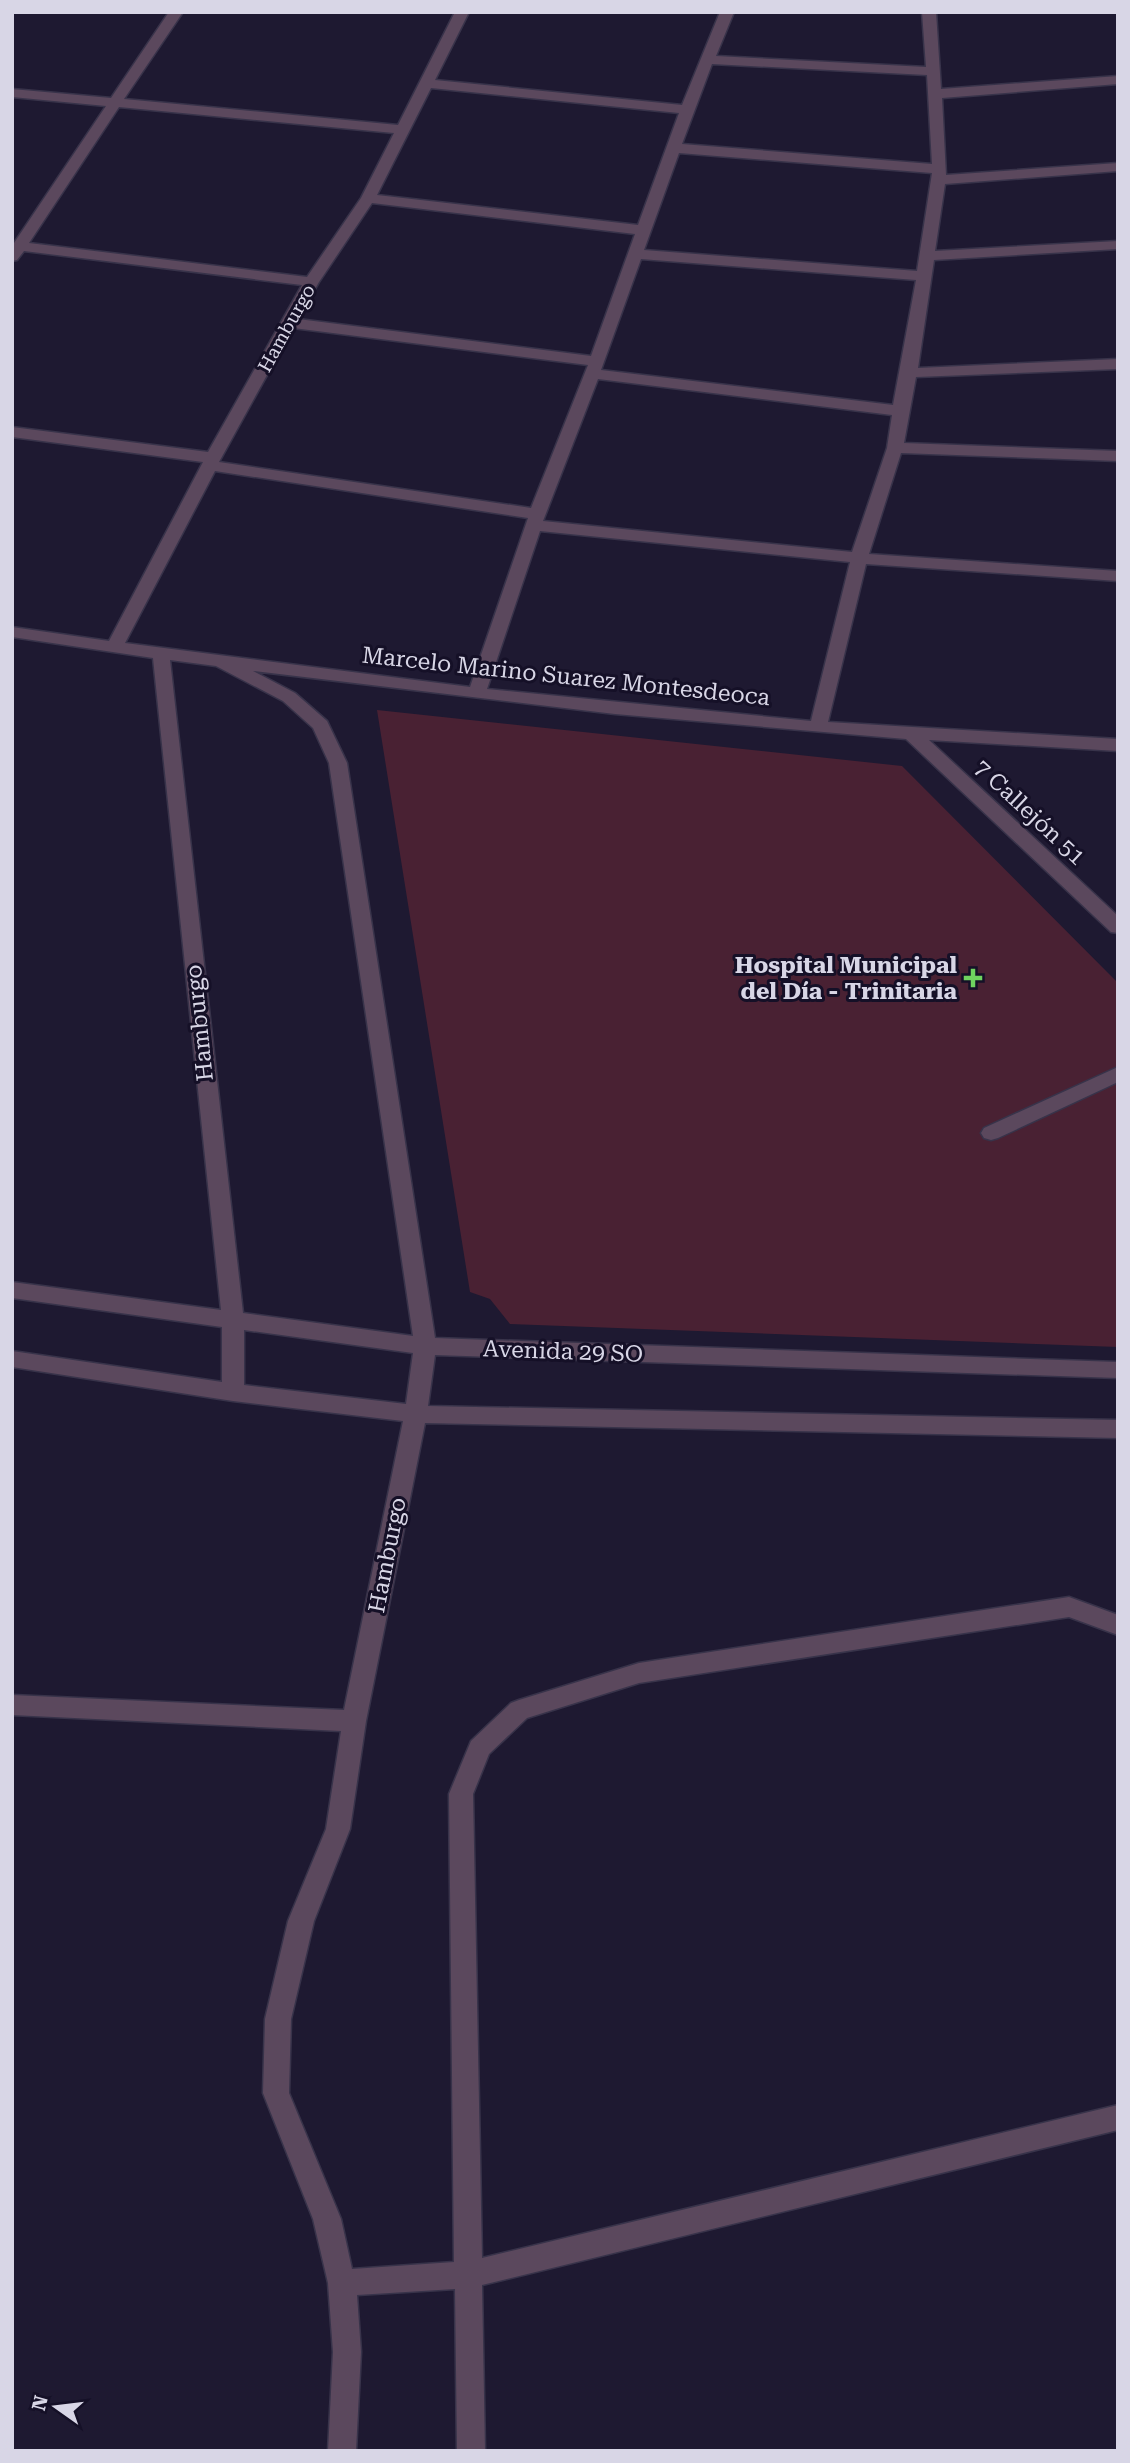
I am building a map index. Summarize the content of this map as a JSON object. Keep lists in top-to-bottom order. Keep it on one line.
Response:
{"streets":{"street":["Hamburgo","Marcelo Marino Suarez Montesdeoca","7 Callejón 51","Avenida 29 SO"]},"crossings":[["Hamburgo","Marcelo Marino Suarez Montesdeoca"],["Hamburgo","Avenida 29 SO"],["Marcelo Marino Suarez Montesdeoca","7 Callejón 51"]],"places":{"health":["Hospital Municipal del Día - Trinitaria"]},"north":"left"}
